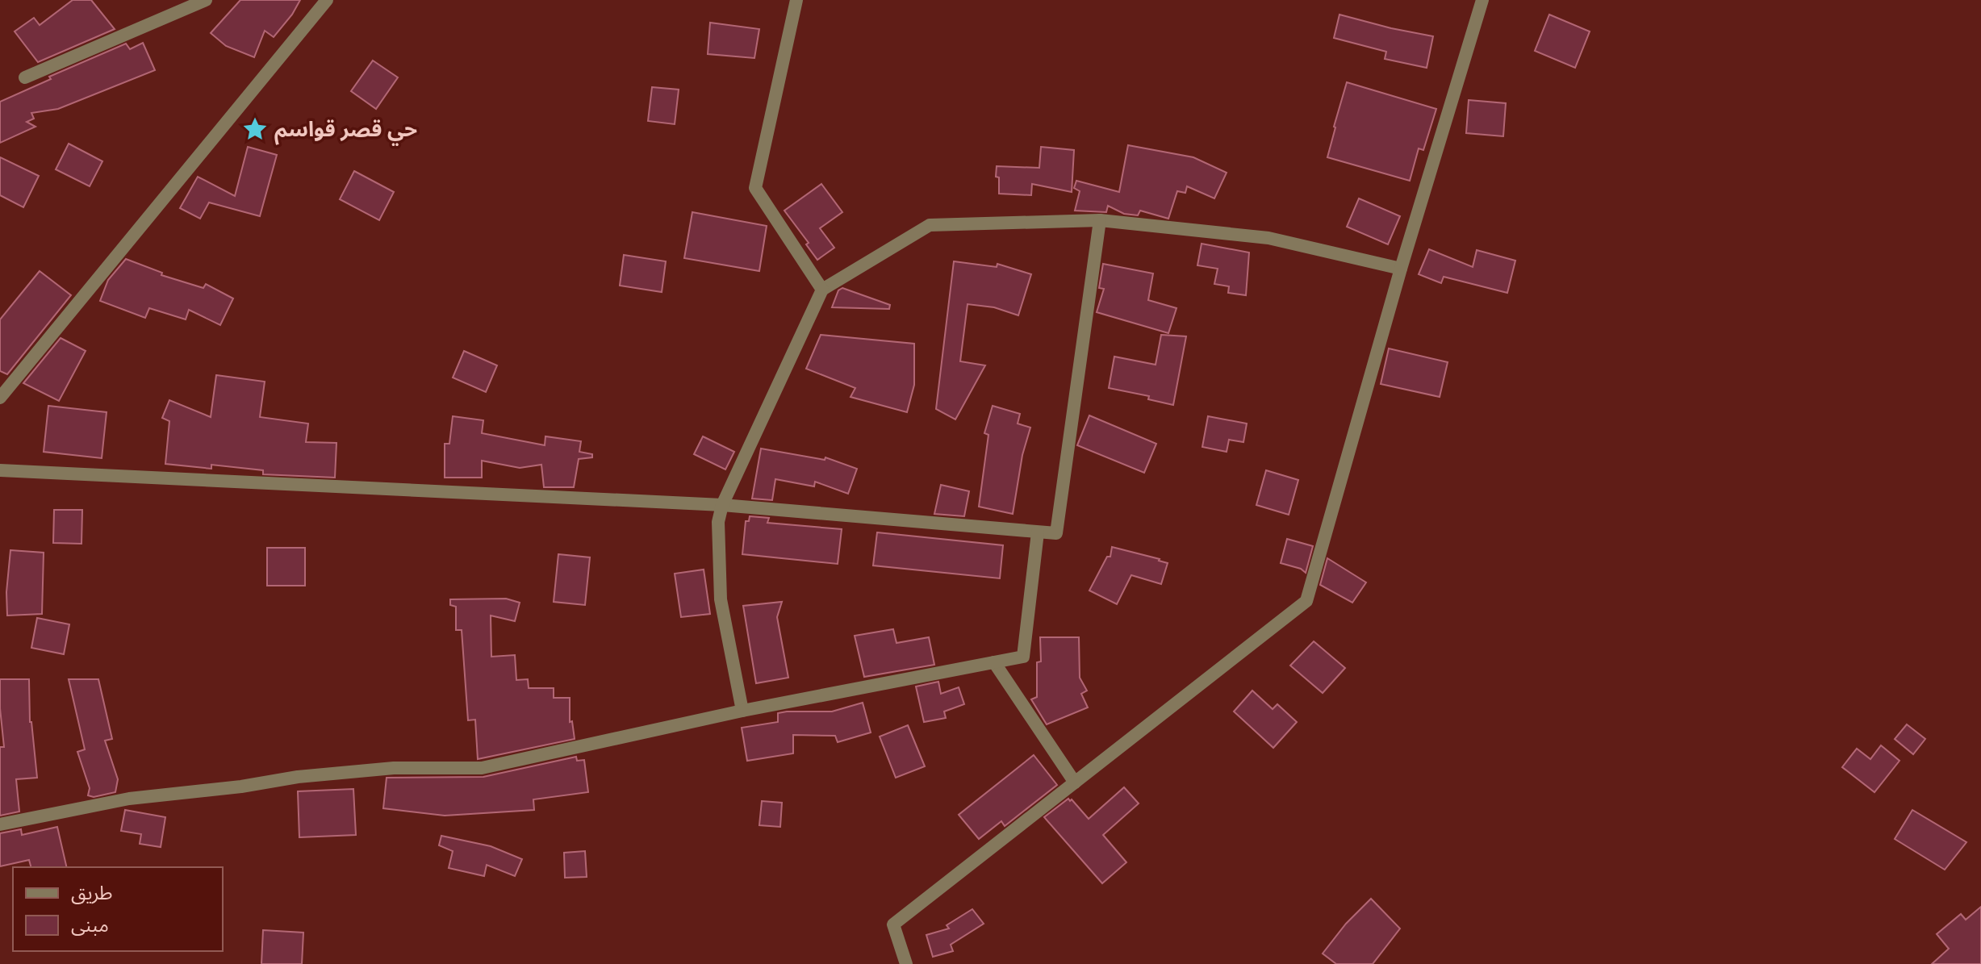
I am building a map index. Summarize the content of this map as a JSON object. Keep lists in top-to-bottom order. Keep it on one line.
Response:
{"places":{"place":["حي قصر قواسم"]},"legend":["طريق","مبنى"]}
